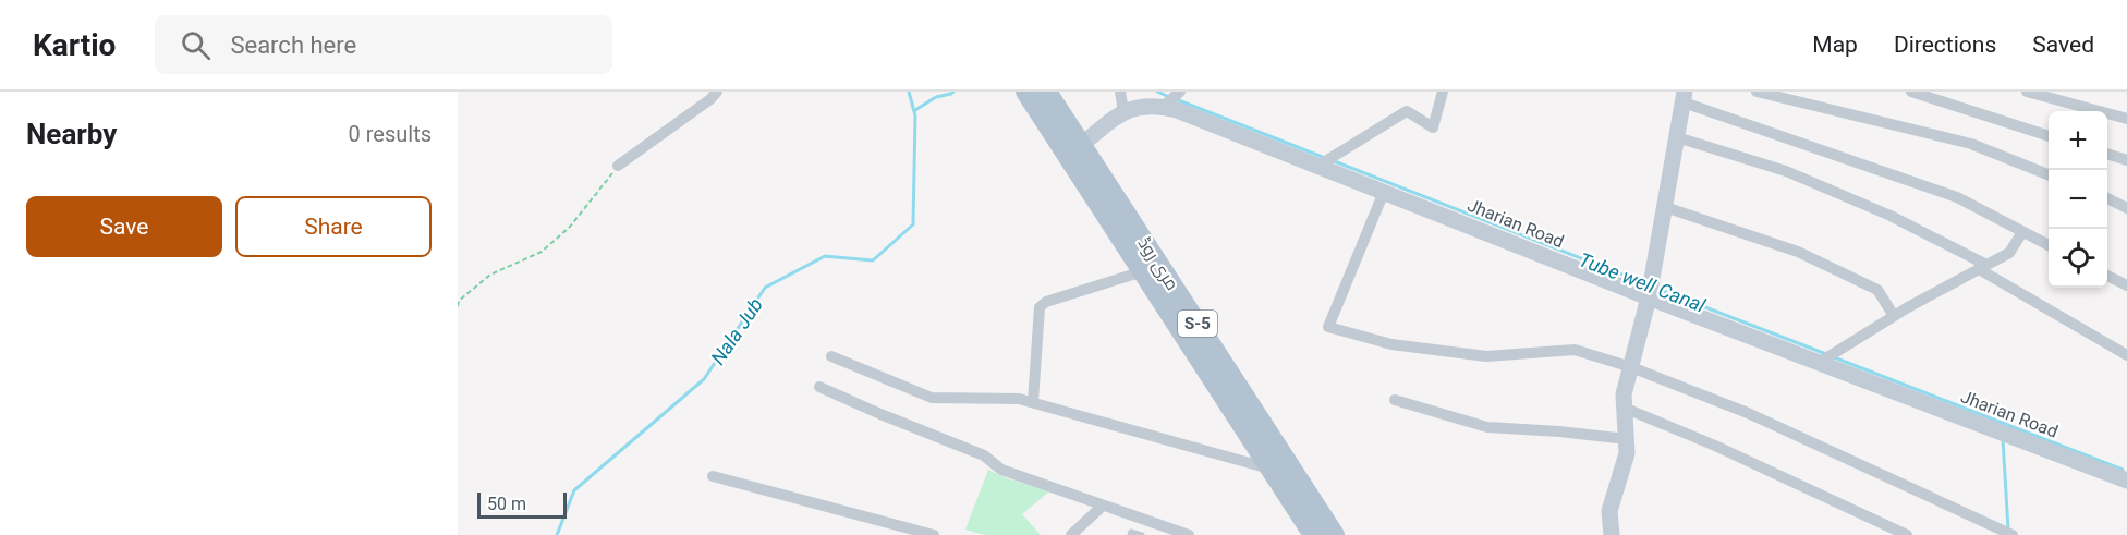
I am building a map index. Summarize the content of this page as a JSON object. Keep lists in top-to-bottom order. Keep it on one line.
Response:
{"streets":{"main road":["Jharian Road","مری روڈ","S-5"]},"water":["Tube well Canal","Nala Jub"],"scale_bar":"50 m","page":{"header":"Kartio","search":"Search here","nav":["Map","Directions","Saved"],"heading":["Nearby","0 results"],"map_buttons":["+","−"],"buttons":["Save","Share"],"scale":"50 m"}}
